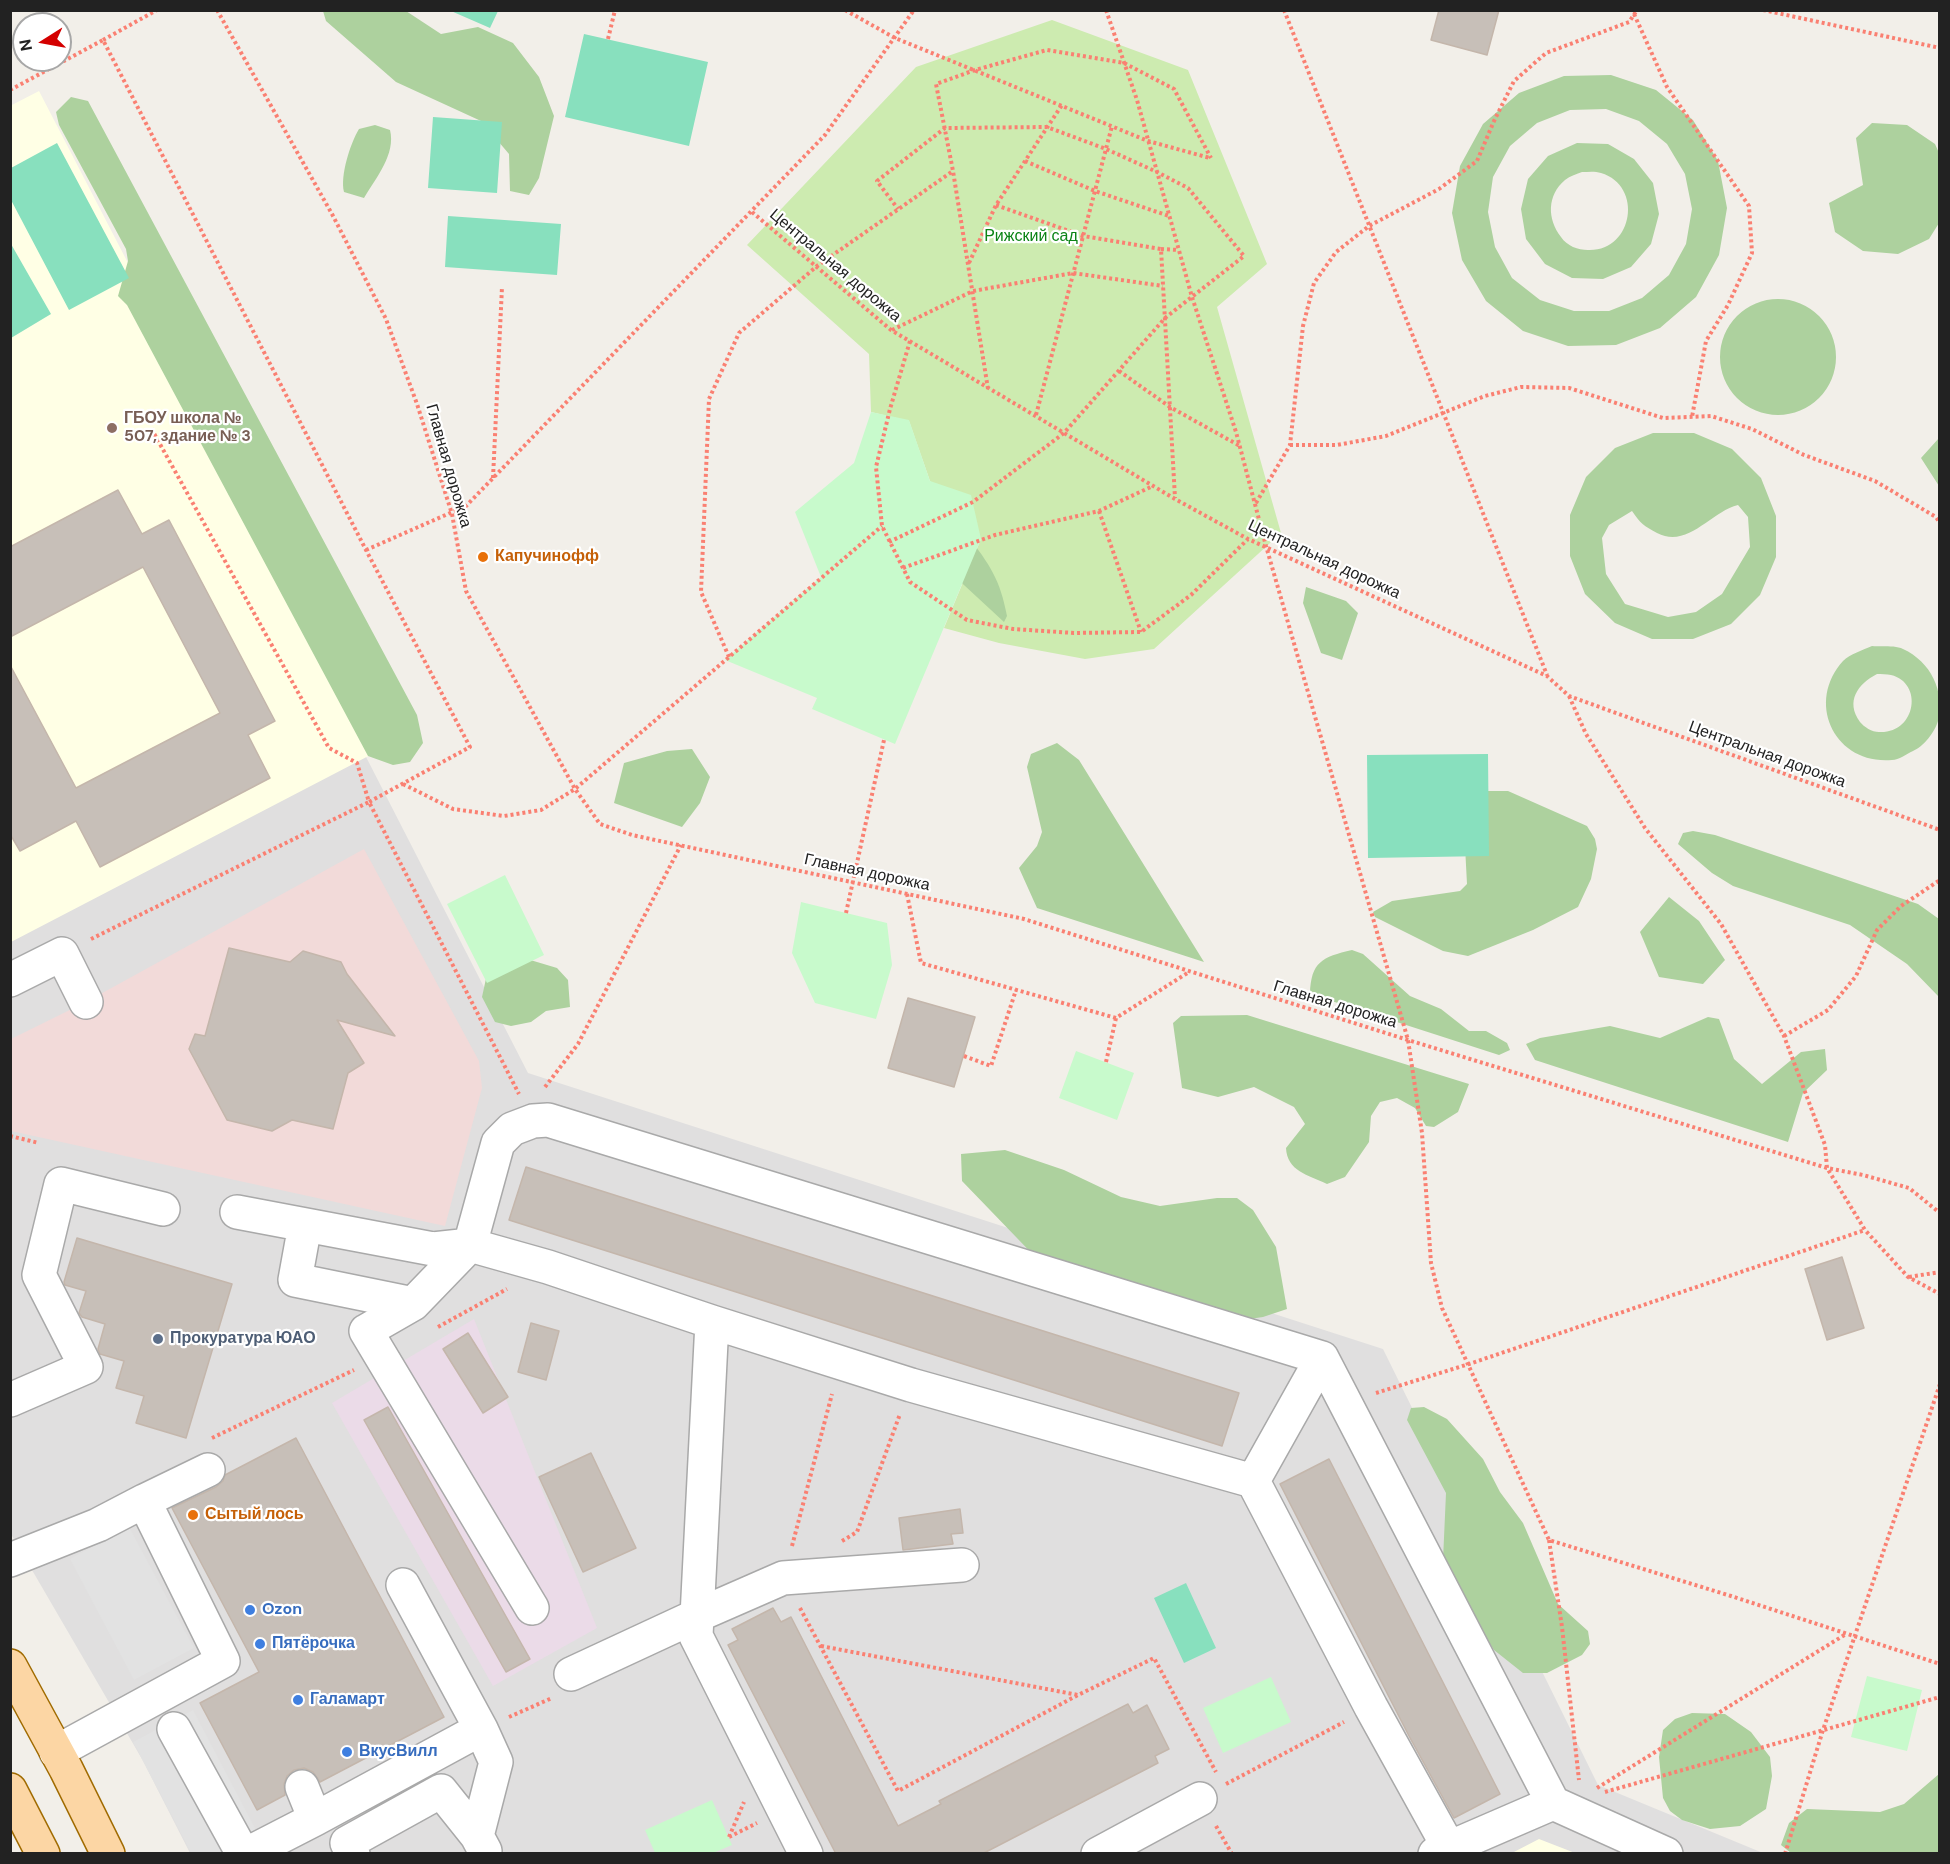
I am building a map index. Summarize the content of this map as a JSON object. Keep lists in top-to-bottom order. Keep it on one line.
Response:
{"streets":{"path":["Центральная дорожка","Главная дорожка"]},"parks":["Рижский сад"],"places":["ГБОУ школа № 507, здание № 3","Капучинофф","Прокуратура ЮАО","Сытый лось","Ozon","Пятёрочка","Галамарт","ВкусВилл"],"north":"left"}
